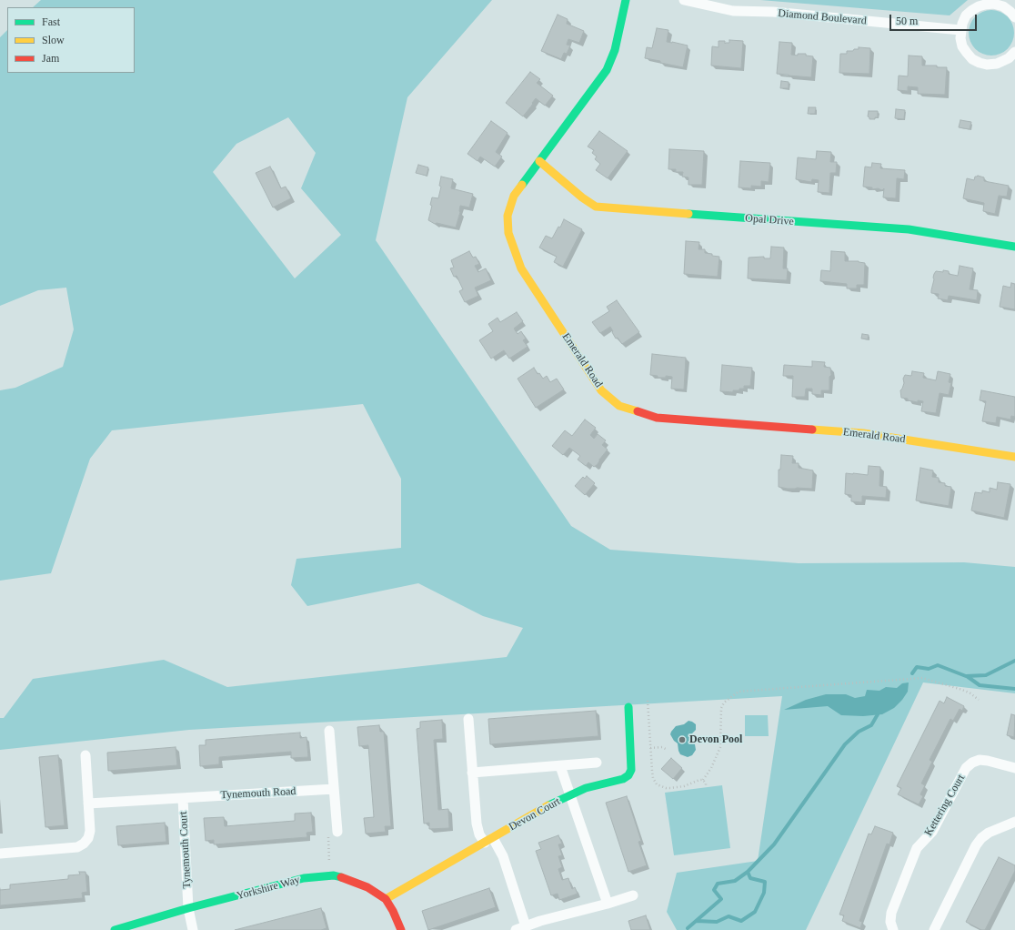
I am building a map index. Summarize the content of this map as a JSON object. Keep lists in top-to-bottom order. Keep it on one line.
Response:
{"streets":{"street":["Diamond Boulevard","Opal Drive","Emerald Road","Tynemouth Road","Kettering Court","Devon Court","Tynemouth Court","Yorkshire Way"]},"crossings":[["Opal Drive","Emerald Road"],["Tynemouth Road","Tynemouth Court"],["Devon Court","Yorkshire Way"],["Tynemouth Court","Yorkshire Way"]],"places":["Devon Pool"],"legend":["Fast","Slow","Jam"],"scale_bar":"50 m"}
